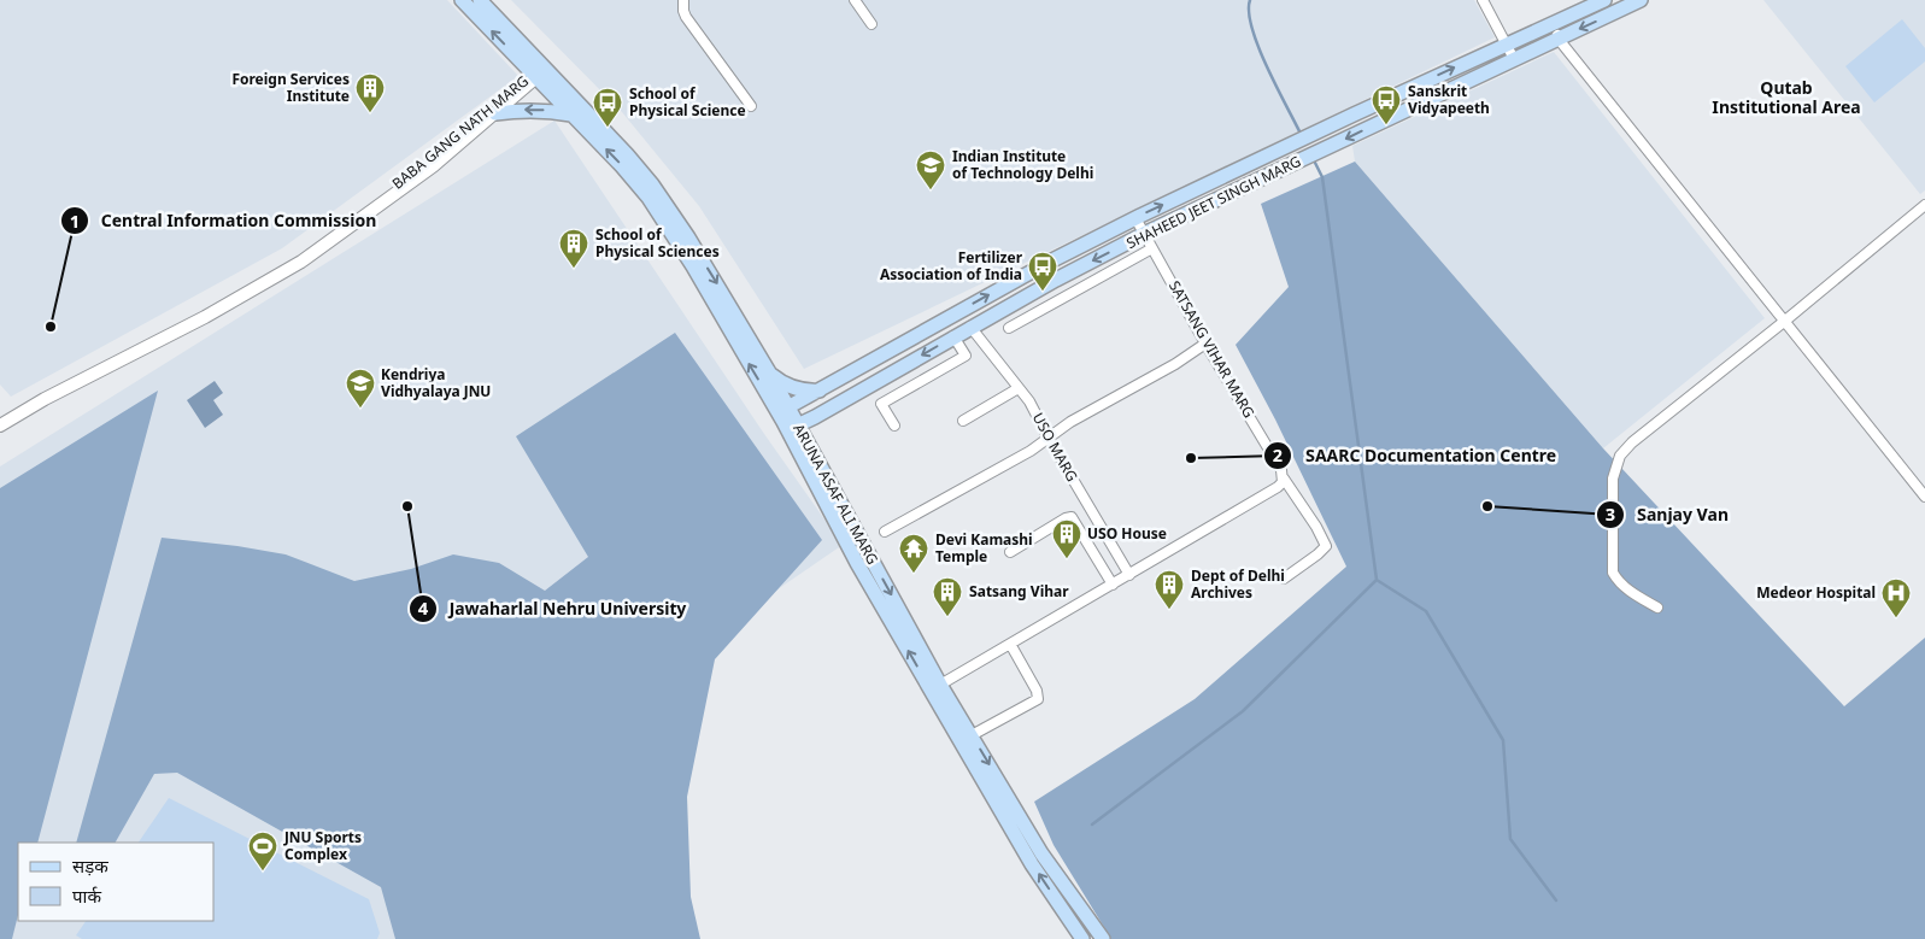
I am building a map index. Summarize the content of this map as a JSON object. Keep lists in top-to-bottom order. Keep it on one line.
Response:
{"streets":{"main road":["SHAHEED JEET SINGH MARG","ARUNA ASAF ALI MARG"],"street":["BABA GANG NATH MARG","SATSANG VIHAR MARG","USO MARG"]},"crossings":[["BABA GANG NATH MARG","ARUNA ASAF ALI MARG"],["SHAHEED JEET SINGH MARG","SATSANG VIHAR MARG"],["SHAHEED JEET SINGH MARG","USO MARG"],["SHAHEED JEET SINGH MARG","ARUNA ASAF ALI MARG"]],"districts":["Qutab Institutional Area"],"places":{"building":["Foreign Services Institute","School of Physical Sciences","USO House","Dept of Delhi Archives","Satsang Vihar"],"bus stop":["Sanskrit Vidyapeeth","School of Physical Science","Fertilizer Association of India"],"school or university":["Indian Institute of Technology Delhi","Kendriya Vidhyalaya JNU"],"other":["Central Information Commission","SAARC Documentation Centre","Jawaharlal Nehru University","Sanjay Van"],"temple":["Devi Kamashi Temple"],"hospital":["Medeor Hospital"],"sports":["JNU Sports Complex"]},"legend":["सड़क","पार्क"]}
